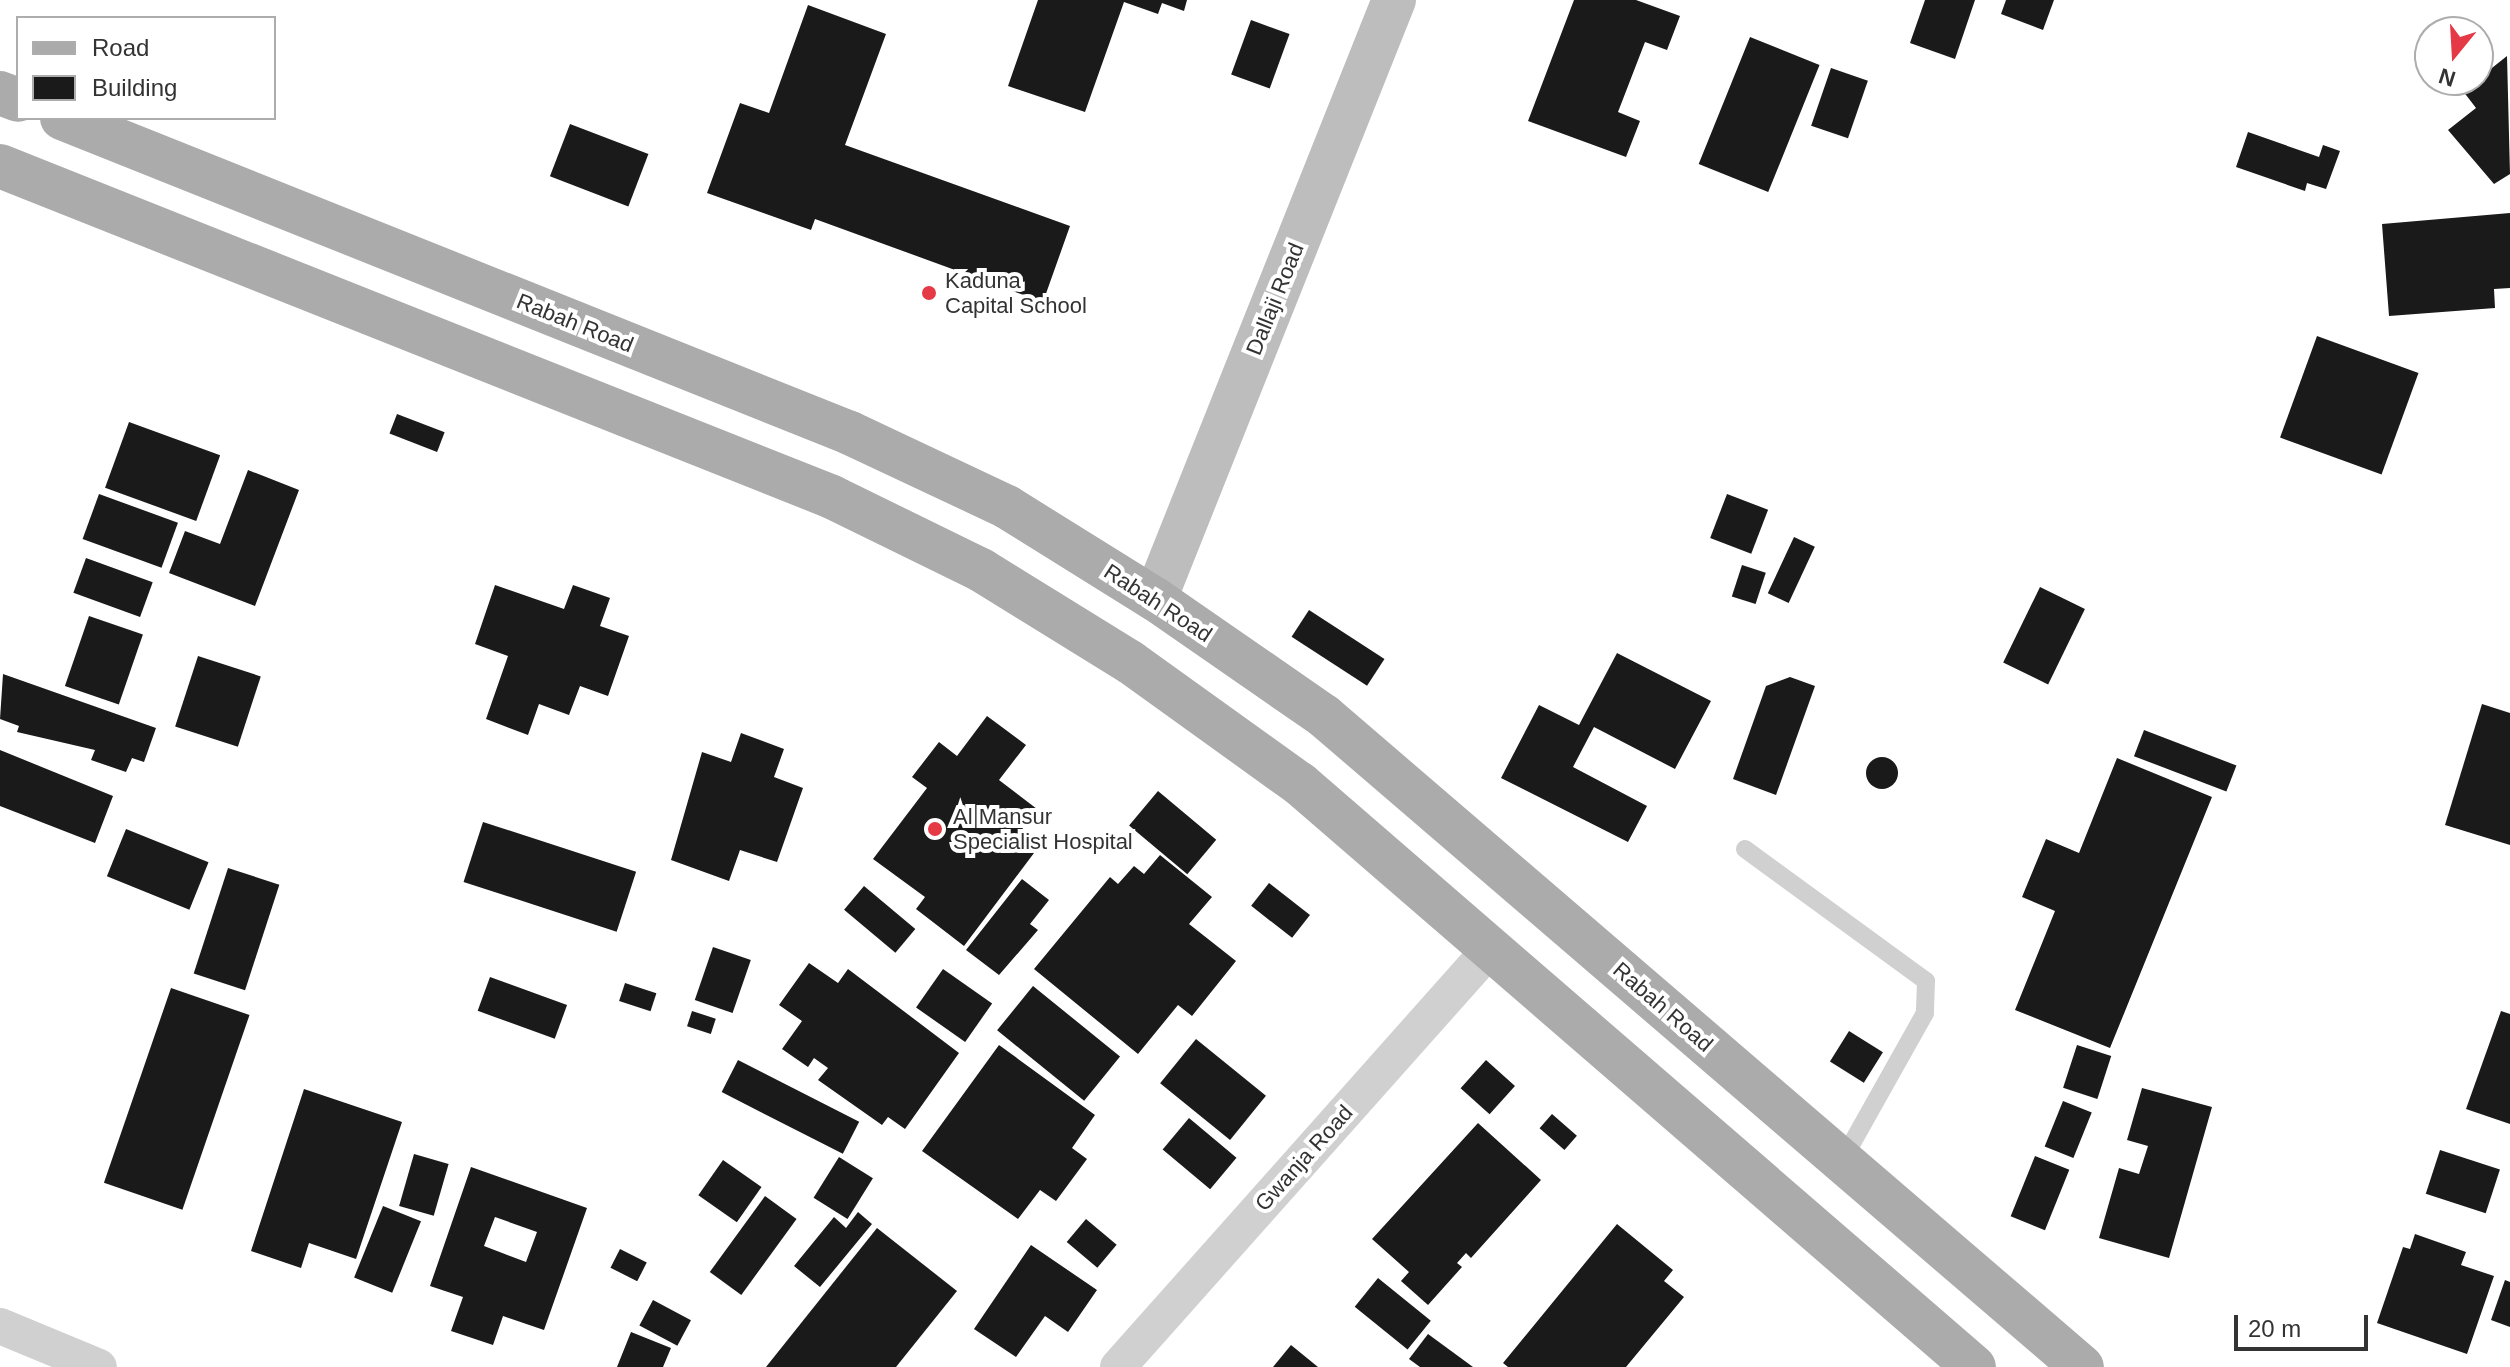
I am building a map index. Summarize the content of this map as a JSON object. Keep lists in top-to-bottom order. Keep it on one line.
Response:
{"streets":{"main road":["Rabah Road"],"street":["Dallaji Road","Gwanja Road"]},"crossings":[["Dallaji Road","Rabah Road"]],"places":["Kaduna Capital School","Al Mansur Specialist Hospital"],"legend":["Road","Building"],"scale_bar":"20 m","north":"bottom"}
